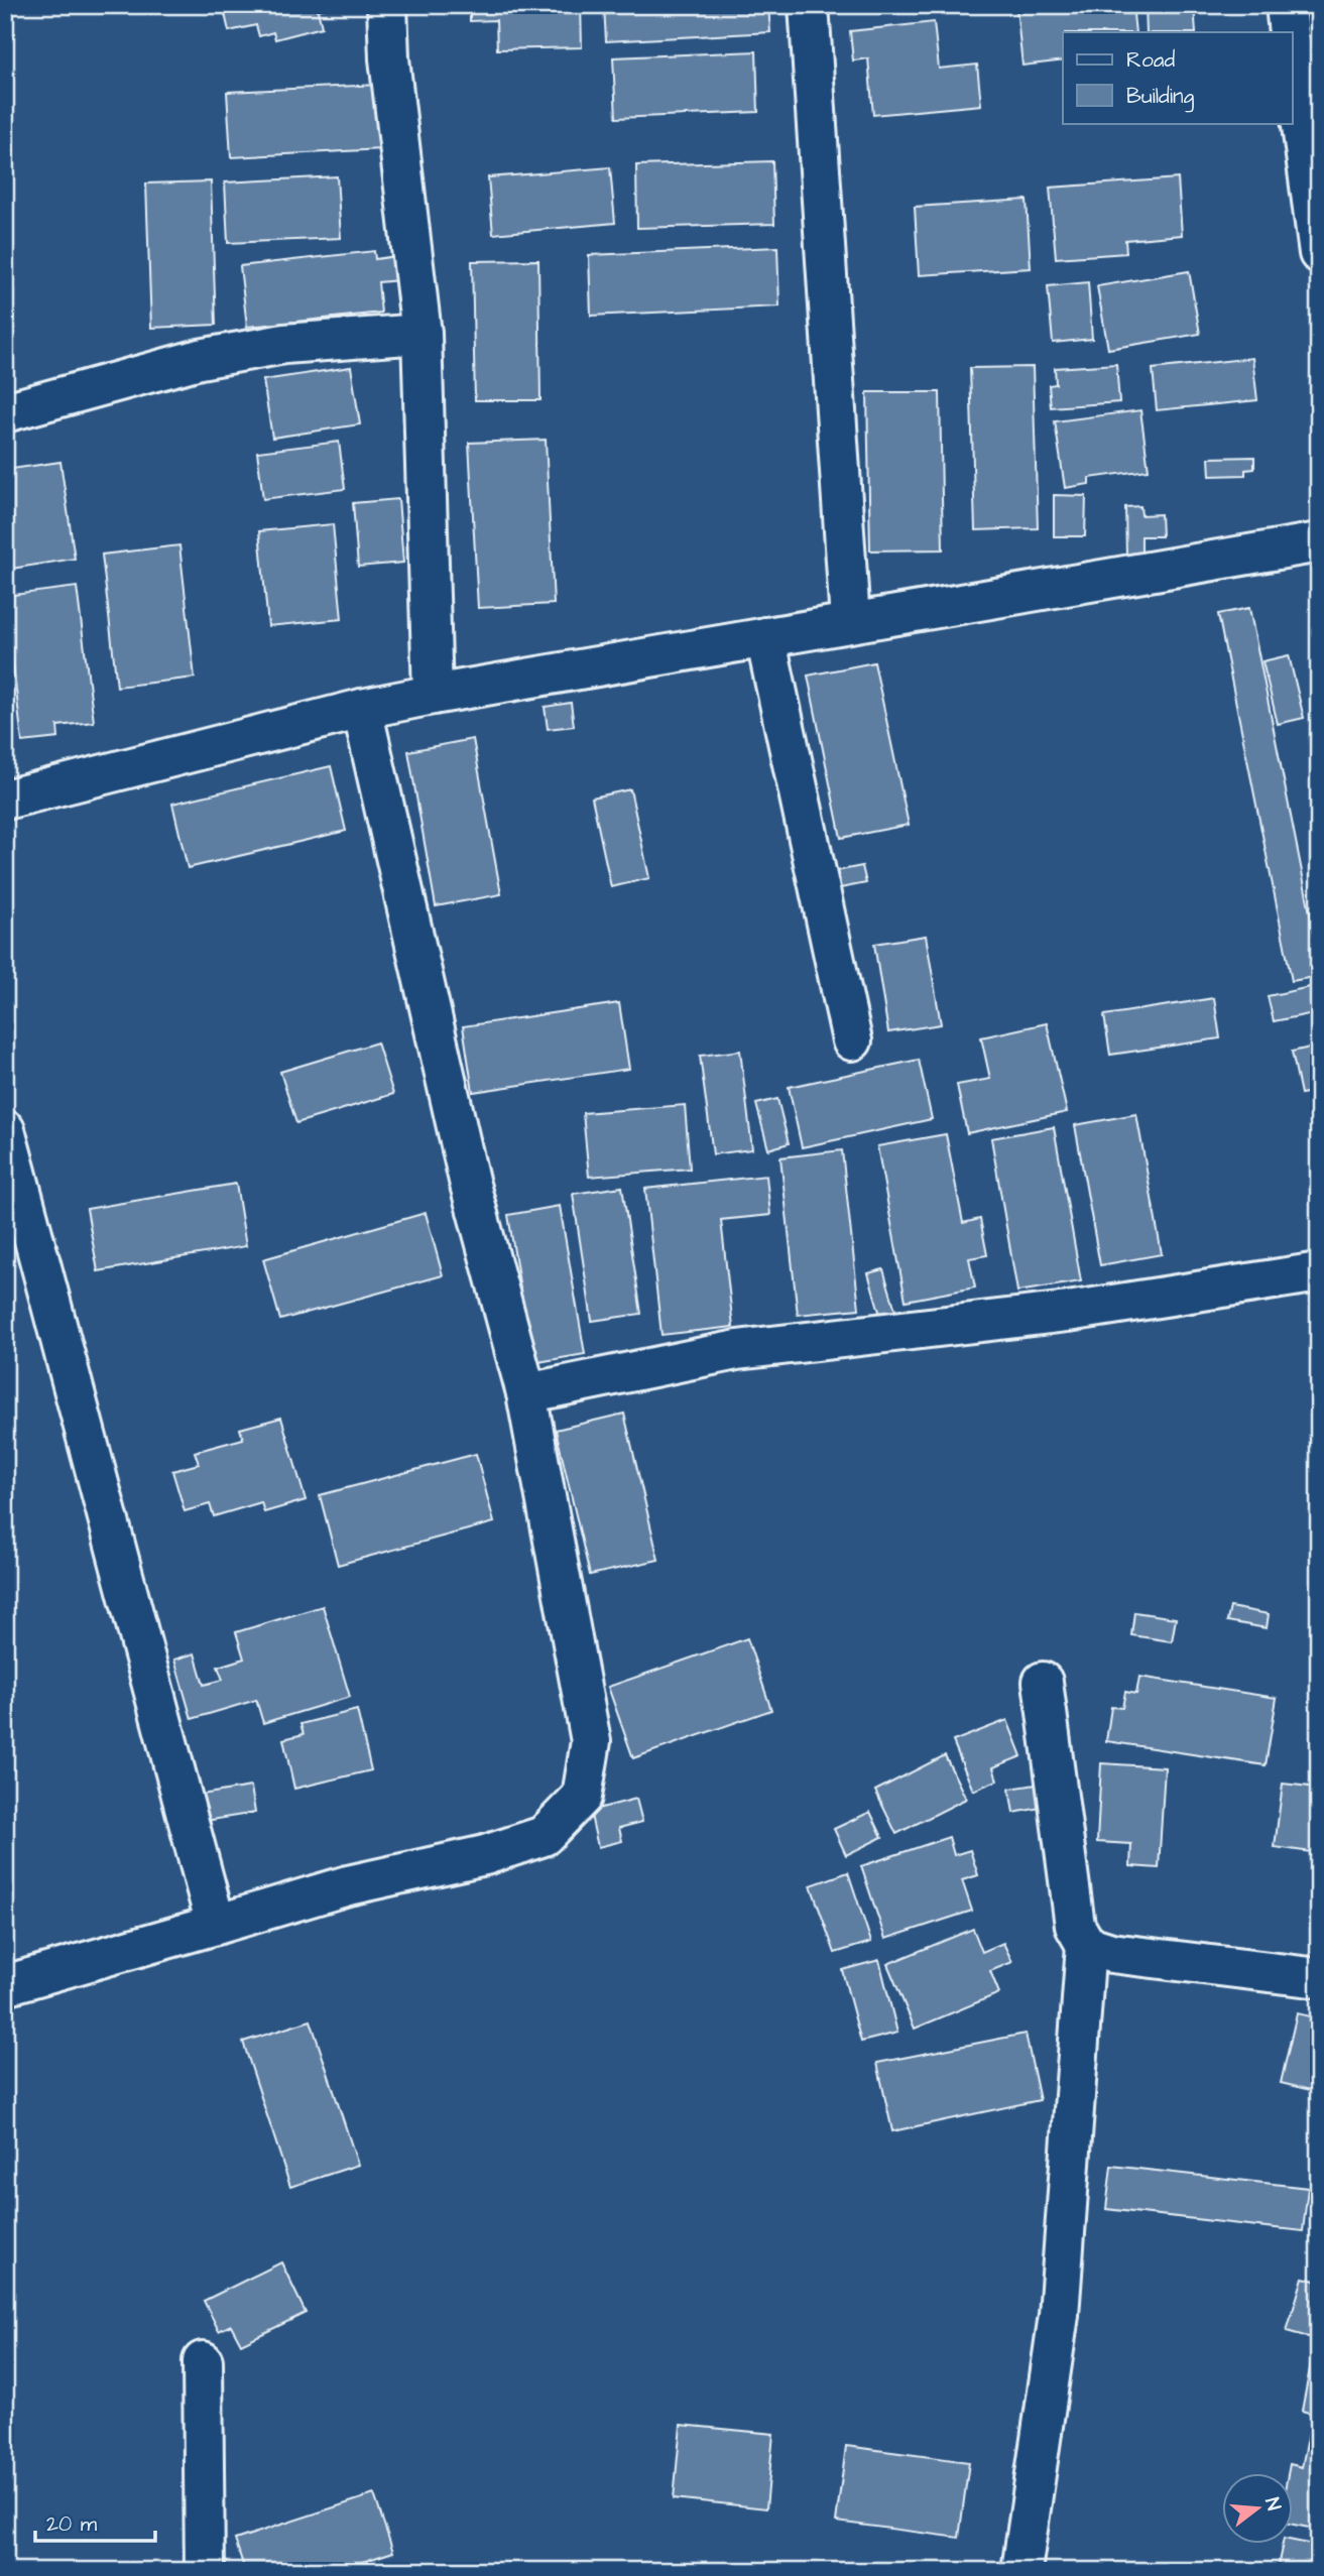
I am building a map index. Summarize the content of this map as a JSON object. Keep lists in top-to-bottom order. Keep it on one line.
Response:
{"legend":["Road","Building"],"scale_bar":"20 m","north":"right"}
